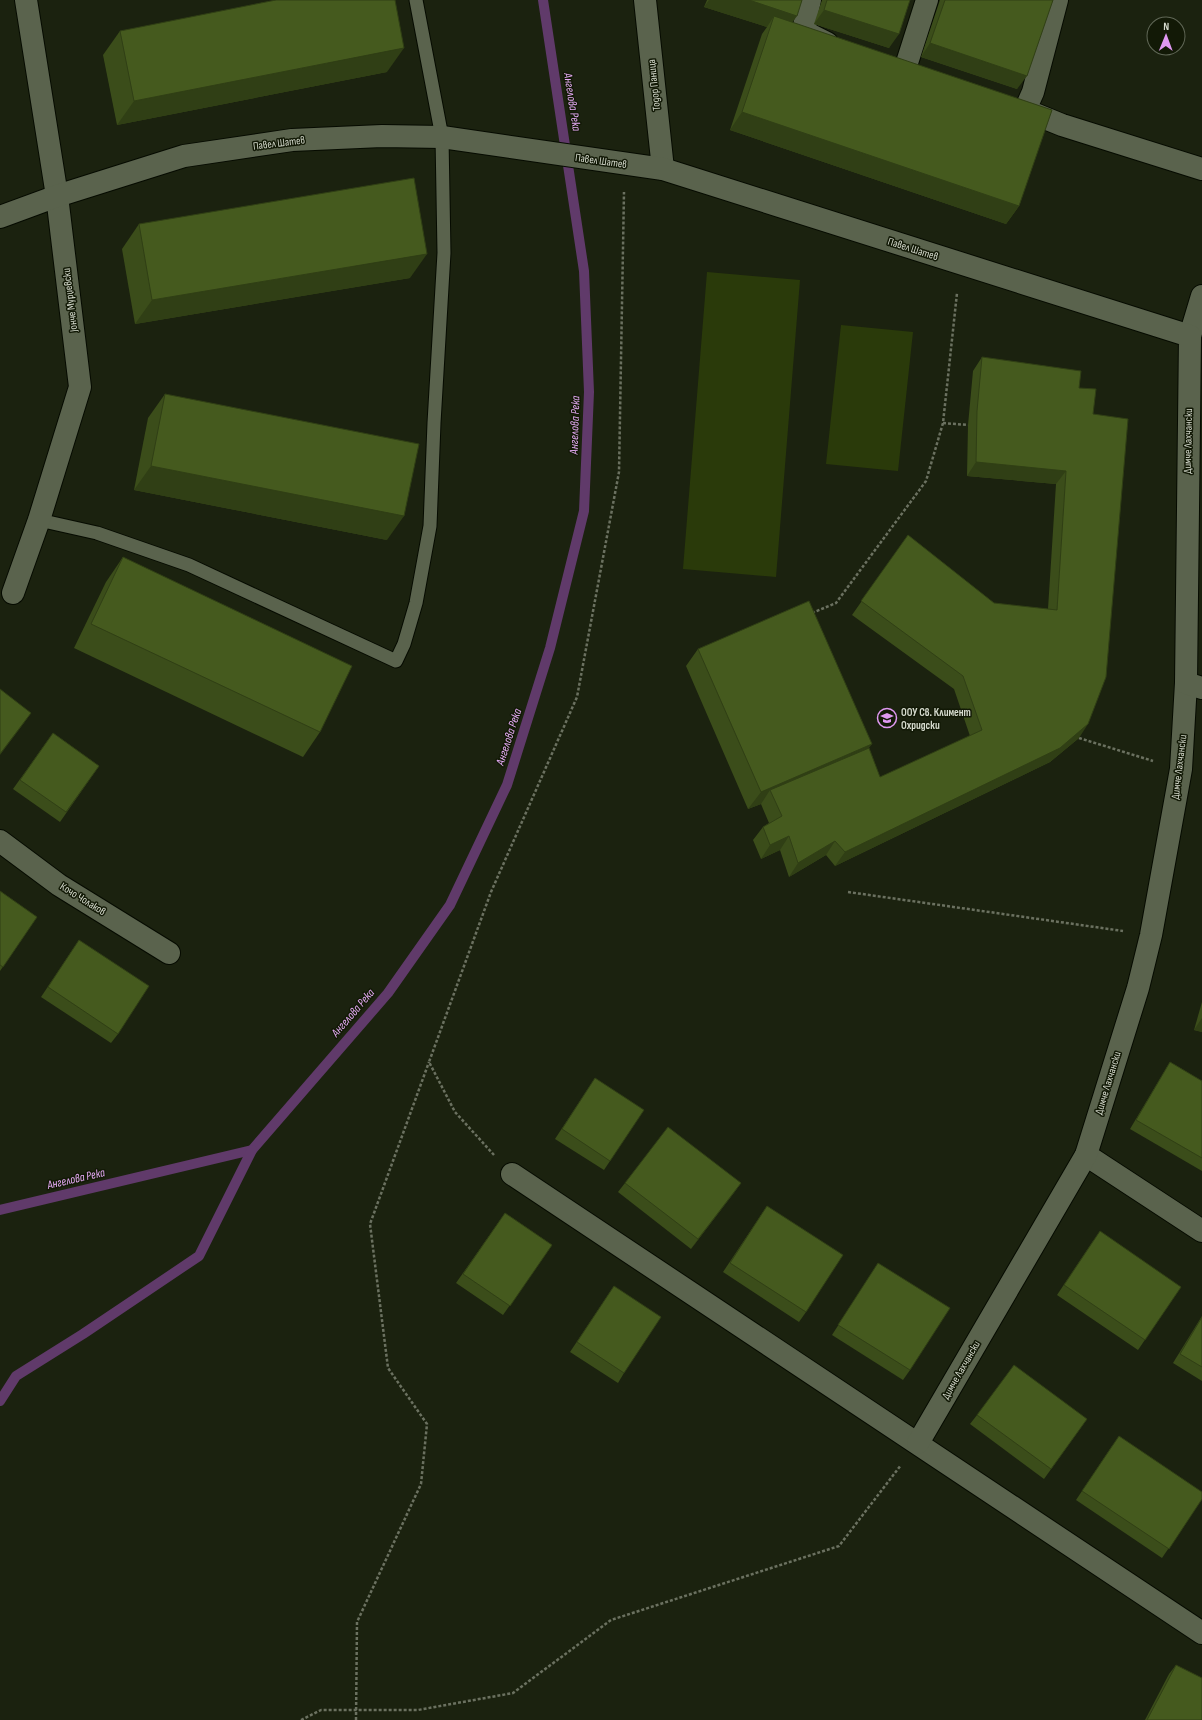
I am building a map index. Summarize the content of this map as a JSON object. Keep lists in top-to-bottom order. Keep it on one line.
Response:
{"streets":{"street":["Тодор Паница","Павел Шатев","Јонче Мурџевски","Димче Лахчански","Кочо Чолаков"]},"crossings":[["Тодор Паница","Павел Шатев"],["Павел Шатев","Јонче Мурџевски"],["Павел Шатев","Димче Лахчански"]],"water":["Ангелова Река"],"places":{"school or university":["ООУ Св. Климент Охридски"]},"north":"top"}
